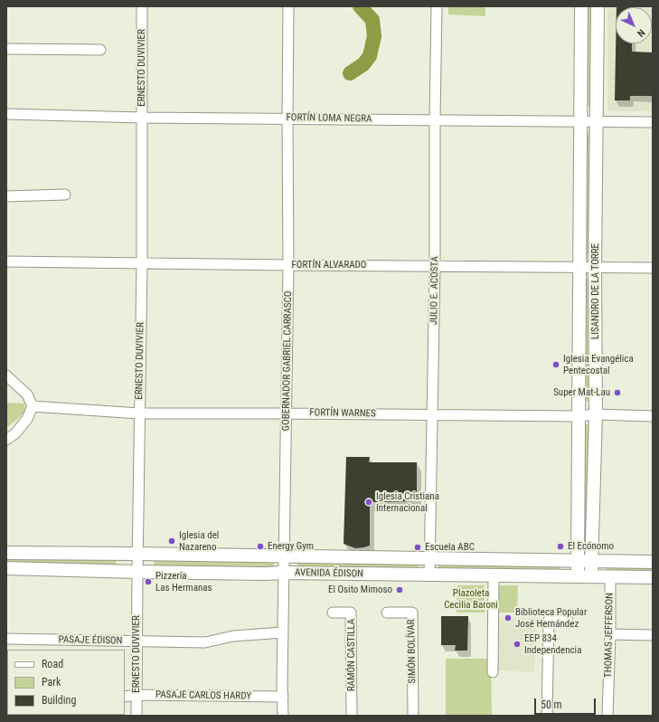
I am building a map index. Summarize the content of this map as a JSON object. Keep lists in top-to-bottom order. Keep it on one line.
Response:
{"streets":{"main road":["LISANDRO DE LA TORRE","AVENIDA ÉDISON"],"street":["ERNESTO DUVIVIER","FORTÍN LOMA NEGRA","FORTÍN ALVARADO","JULIO E. ACOSTA","GOBERNADOR GABRIEL CARRASCO","FORTÍN WARNES","THOMAS JEFFERSON","PASAJE ÉDISON","SIMÓN BOLÍVAR","RAMÓN CASTILLA","PASAJE CARLOS HARDY"]},"crossings":[["ERNESTO DUVIVIER","FORTÍN LOMA NEGRA"],["ERNESTO DUVIVIER","FORTÍN ALVARADO"],["ERNESTO DUVIVIER","FORTÍN WARNES"],["ERNESTO DUVIVIER","AVENIDA ÉDISON"],["ERNESTO DUVIVIER","PASAJE ÉDISON"],["ERNESTO DUVIVIER","PASAJE CARLOS HARDY"],["FORTÍN LOMA NEGRA","JULIO E. ACOSTA"],["FORTÍN LOMA NEGRA","LISANDRO DE LA TORRE"],["FORTÍN LOMA NEGRA","GOBERNADOR GABRIEL CARRASCO"],["FORTÍN ALVARADO","JULIO E. ACOSTA"],["FORTÍN ALVARADO","LISANDRO DE LA TORRE"],["FORTÍN ALVARADO","GOBERNADOR GABRIEL CARRASCO"],["JULIO E. ACOSTA","FORTÍN WARNES"],["JULIO E. ACOSTA","AVENIDA ÉDISON"],["LISANDRO DE LA TORRE","FORTÍN WARNES"],["LISANDRO DE LA TORRE","AVENIDA ÉDISON"],["GOBERNADOR GABRIEL CARRASCO","FORTÍN WARNES"],["GOBERNADOR GABRIEL CARRASCO","AVENIDA ÉDISON"],["GOBERNADOR GABRIEL CARRASCO","PASAJE ÉDISON"],["GOBERNADOR GABRIEL CARRASCO","PASAJE CARLOS HARDY"],["AVENIDA ÉDISON","THOMAS JEFFERSON"]],"parks":["Plazoleta Cecilia Baroni"],"places":["Iglesia Evangélica Pentecostal","Super Mat-Lau","Iglesia Cristiana Internacional","Iglesia del Nazareno","Energy Gym","El Ecónomo","Escuela ABC","Pizzería Las Hermanas","El Osito Mimoso","Biblioteca Popular José Hernández","EEP 834 Independencia"],"legend":["Road","Park","Building"],"scale_bar":"50 m","north":"bottom right"}
